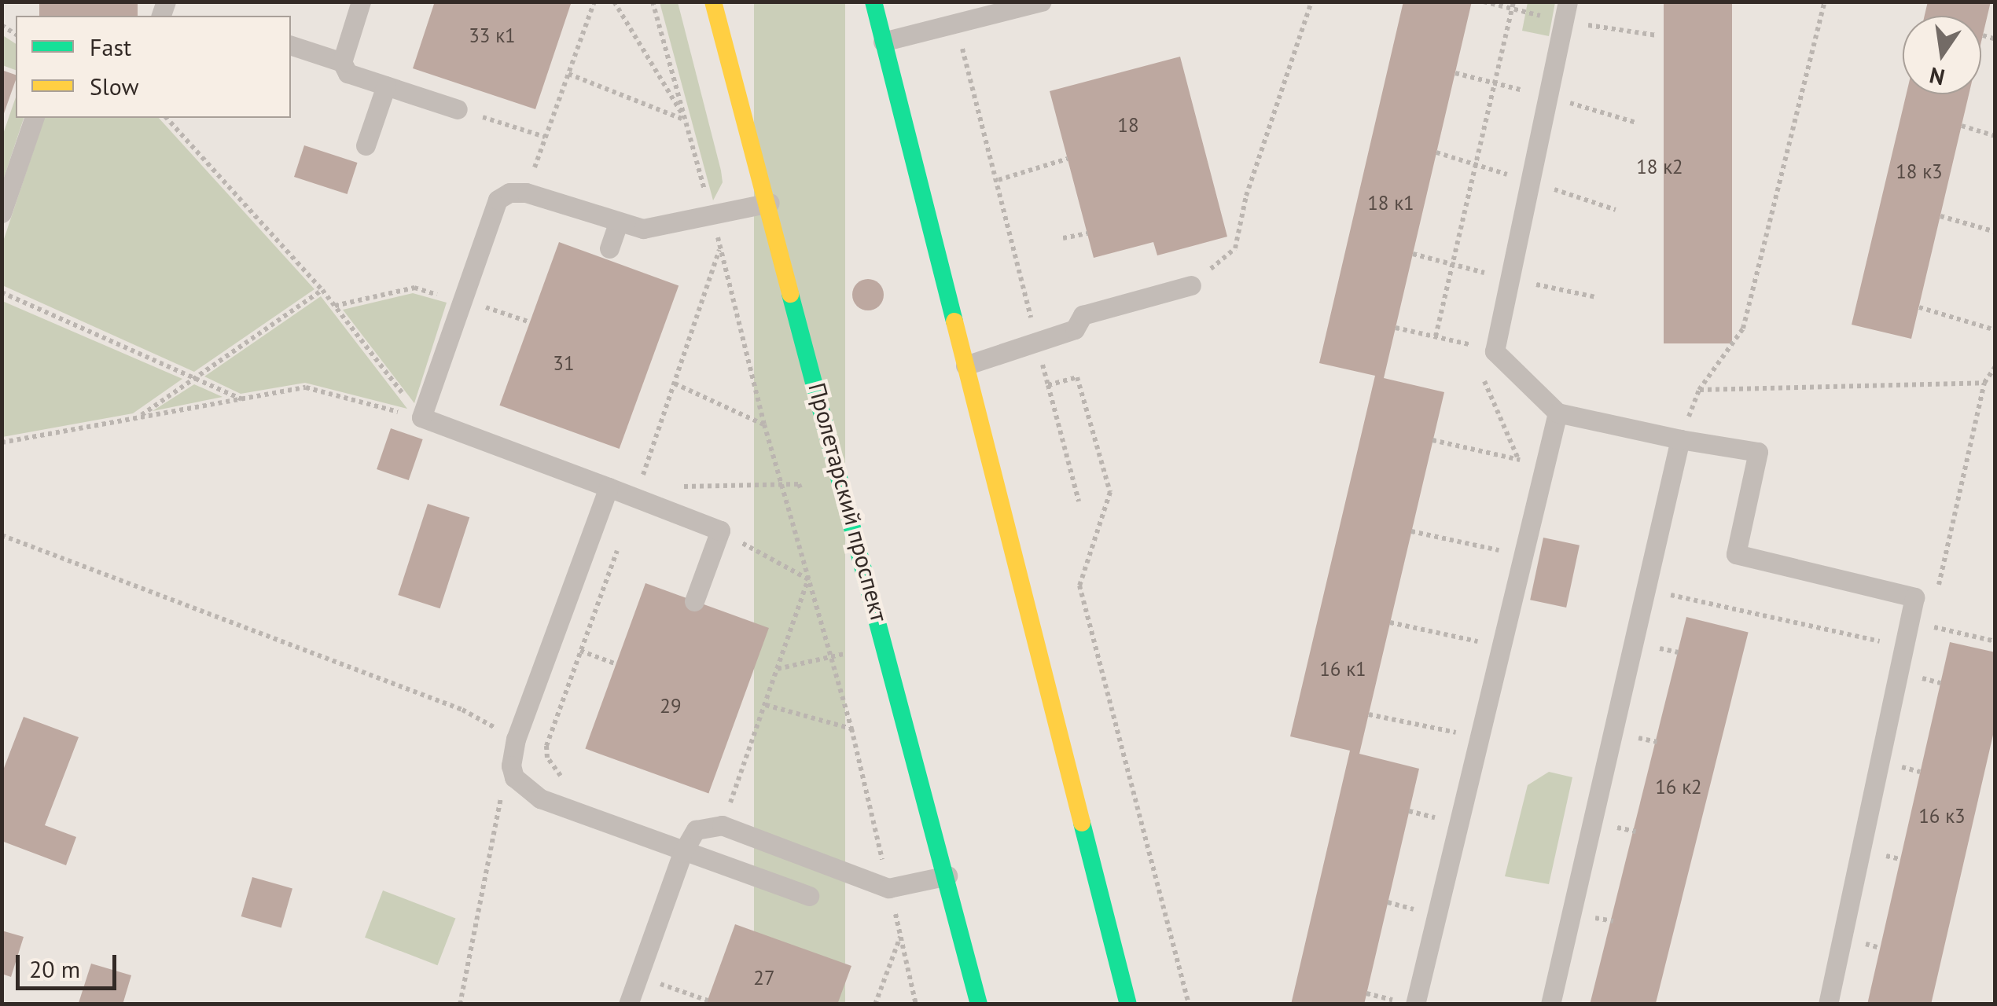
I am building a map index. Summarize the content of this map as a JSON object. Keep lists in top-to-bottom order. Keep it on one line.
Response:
{"streets":{"main road":["Пролетарский проспект"]},"house_numbers":["33 к1","18","18 к2","18 к3","18 к1","31","16 к1","29","16 к2","16 к3","27"],"legend":["Fast","Slow"],"scale_bar":"20 m","north":"bottom"}
